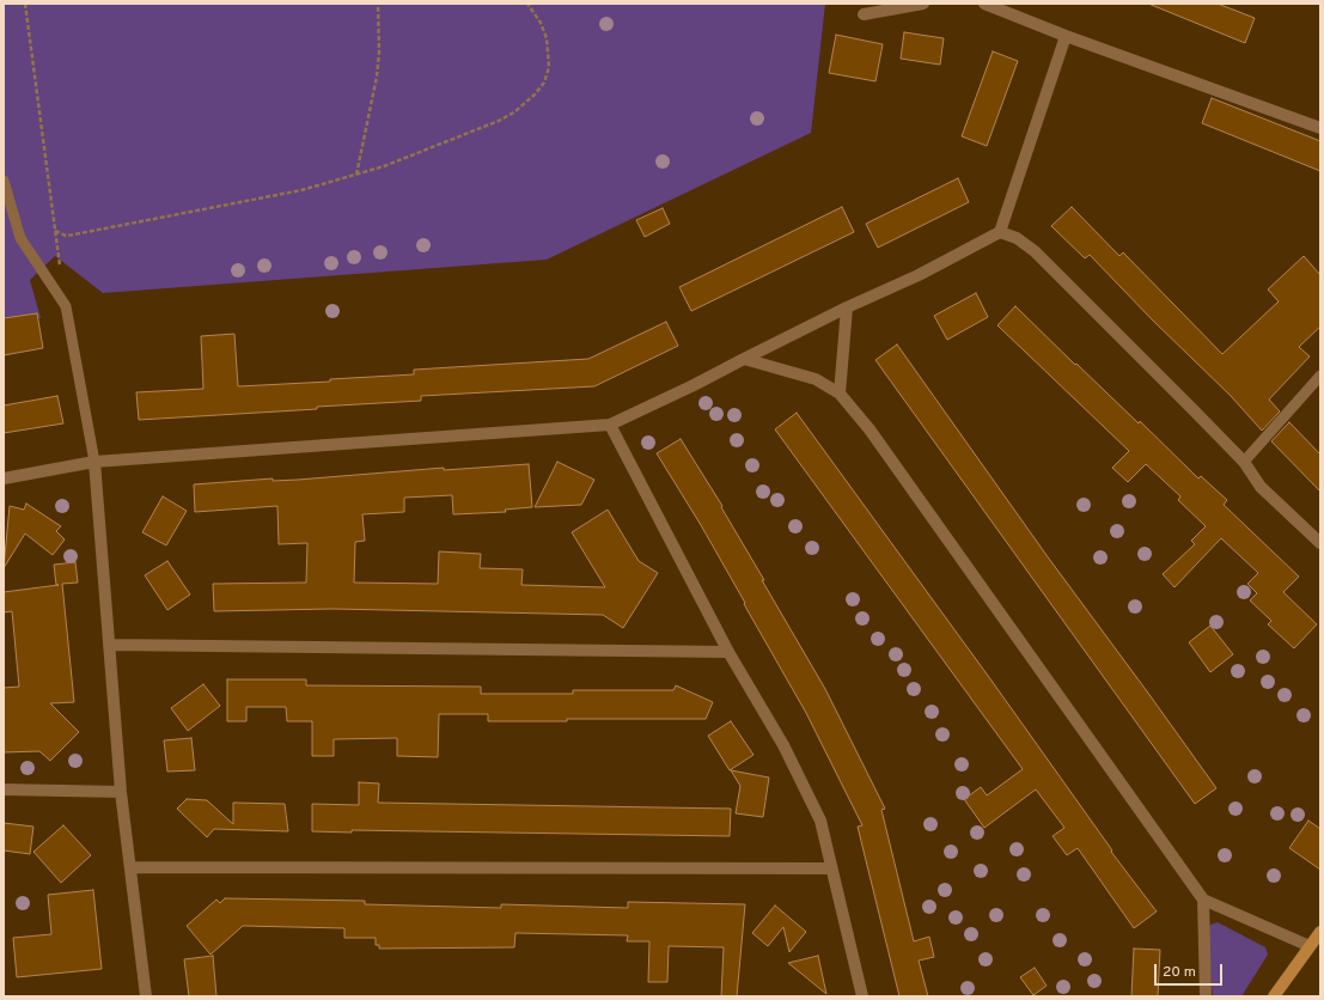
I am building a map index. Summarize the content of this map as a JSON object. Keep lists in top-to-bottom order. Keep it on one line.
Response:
{"scale_bar":"20 m"}
